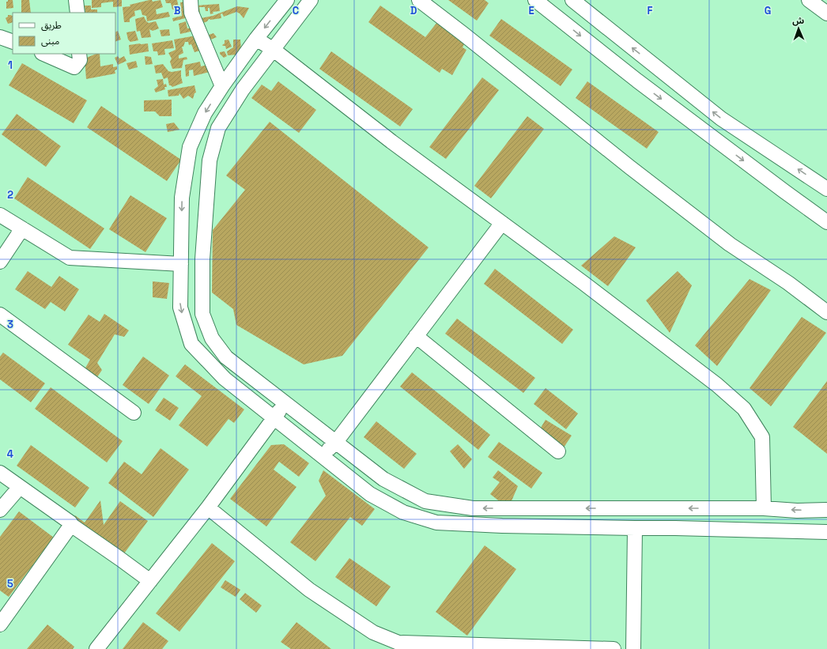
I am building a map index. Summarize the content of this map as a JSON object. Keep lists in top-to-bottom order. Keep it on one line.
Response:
{"legend":["طريق","مبنى"],"north":"top","grid":{"columns":["B","C","D","E","F","G"],"rows":["1","2","3","4","5"]}}
